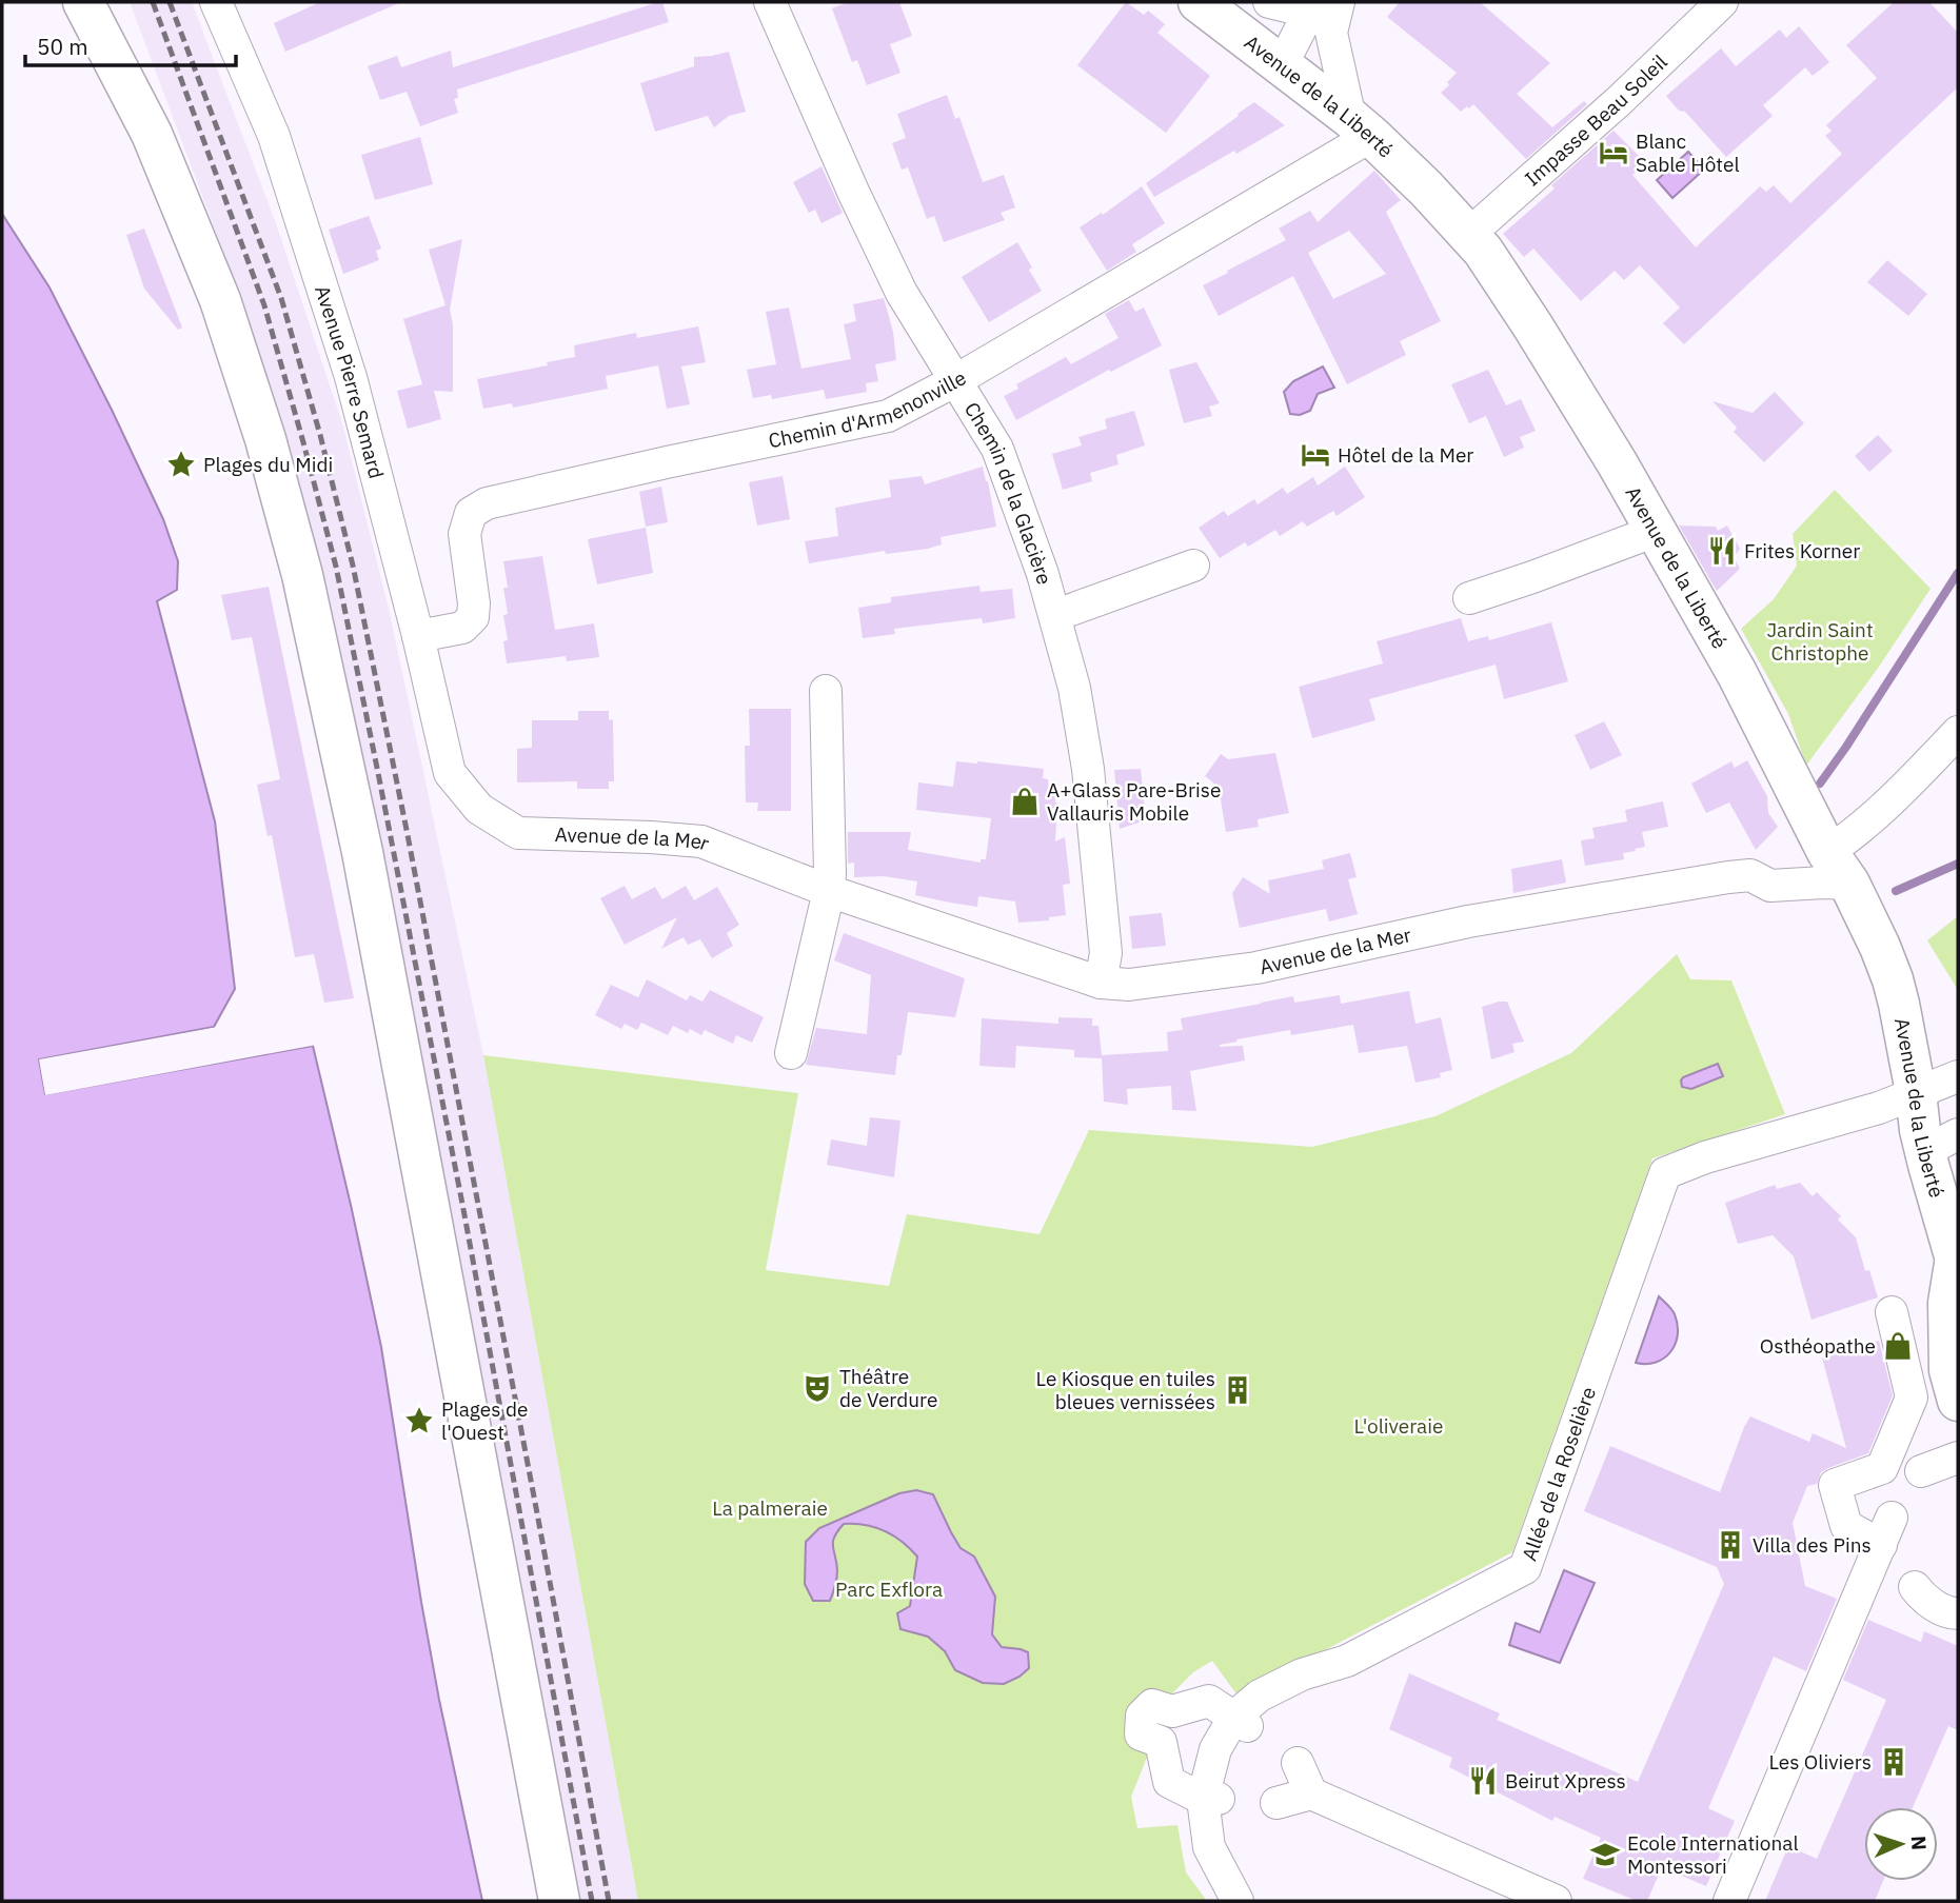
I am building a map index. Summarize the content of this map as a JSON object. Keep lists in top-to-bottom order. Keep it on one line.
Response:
{"streets":{"main road":["Avenue de la Liberté"],"street":["Impasse Beau Soleil","Avenue Pierre Semard","Chemin d'Armenonville","Chemin de la Glacière","Avenue de la Mer","Allée de la Roselière"]},"crossings":[["Avenue de la Liberté","Impasse Beau Soleil"],["Avenue de la Liberté","Chemin d'Armenonville"],["Avenue de la Liberté","Avenue de la Mer"],["Avenue de la Liberté","Allée de la Roselière"],["Avenue Pierre Semard","Chemin d'Armenonville"],["Avenue Pierre Semard","Avenue de la Mer"],["Chemin d'Armenonville","Chemin de la Glacière"],["Chemin de la Glacière","Avenue de la Mer"]],"parks":["Jardin Saint Christophe","L'oliveraie","La palmeraie","Parc Exflora"],"places":{"hotel":["Blanc Sable Hôtel","Hôtel de la Mer"],"place":["Plages du Midi","Plages de l'Ouest"],"restaurant":["Frites Korner","Beirut Xpress"],"shop":["A+Glass Pare-Brise Vallauris Mobile","Osthéopathe"],"theatre":["Théâtre de Verdure"],"building":["Le Kiosque en tuiles bleues vernissées","Villa des Pins","Les Oliviers"],"school or university":["Ecole International Montessori"]},"scale_bar":"50 m","north":"right"}
